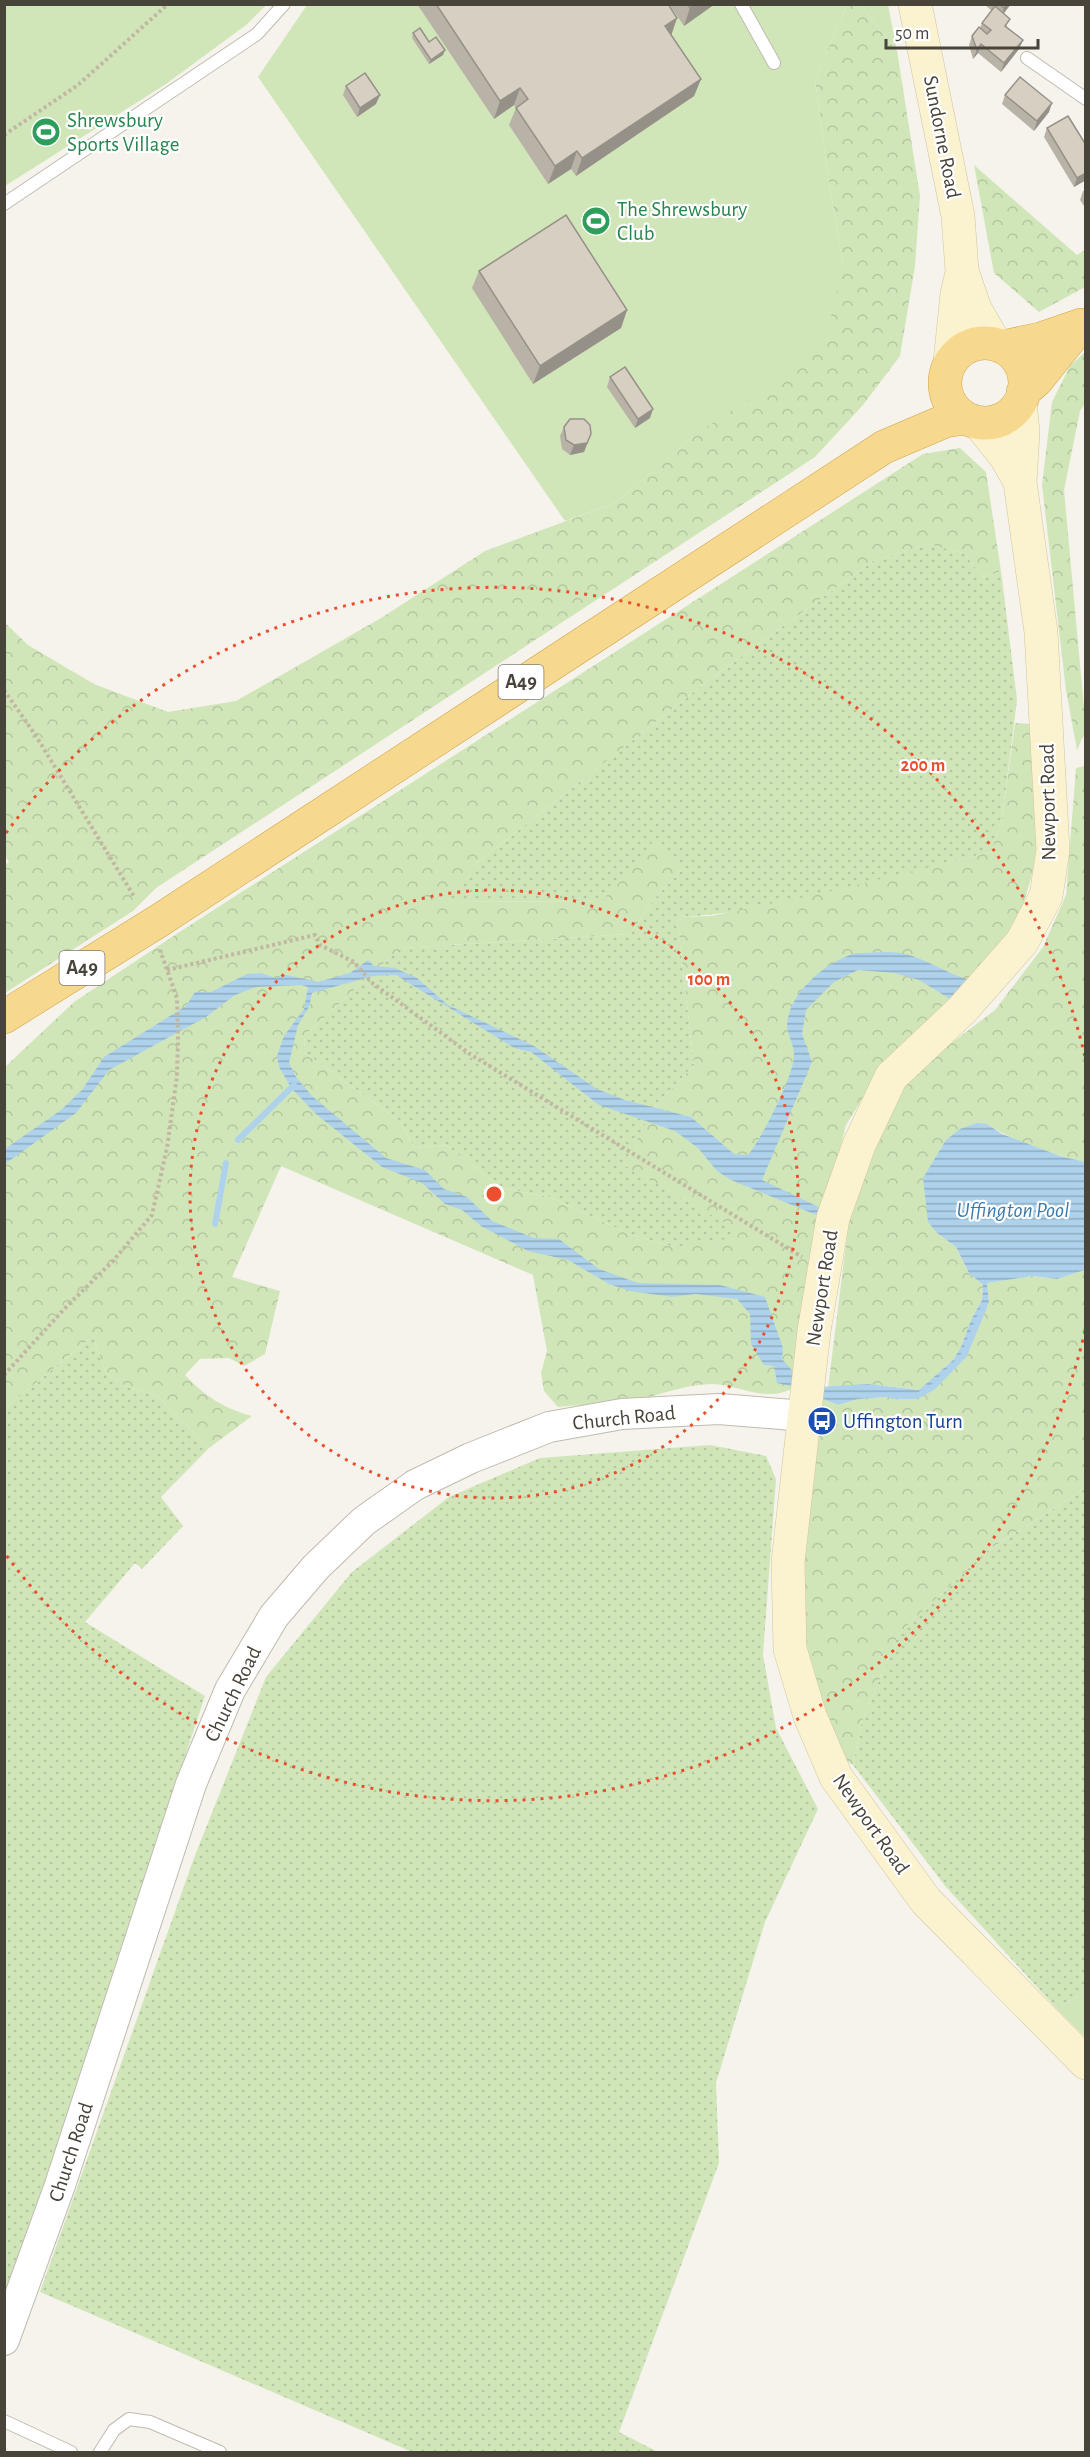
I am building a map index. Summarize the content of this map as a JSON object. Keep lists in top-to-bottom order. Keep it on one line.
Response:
{"streets":{"highway":["A49"],"main road":["Sundorne Road","Newport Road"],"street":["Church Road"]},"crossings":[["Sundorne Road","A49"],["Sundorne Road","Newport Road"],["A49","Newport Road"],["Newport Road","Church Road"]],"water":["Uffington Pool"],"places":{"sports":["Shrewsbury Sports Village","The Shrewsbury Club"],"bus stop":["Uffington Turn"]},"scale_bar":"50 m","rings":["200 m","100 m"]}
